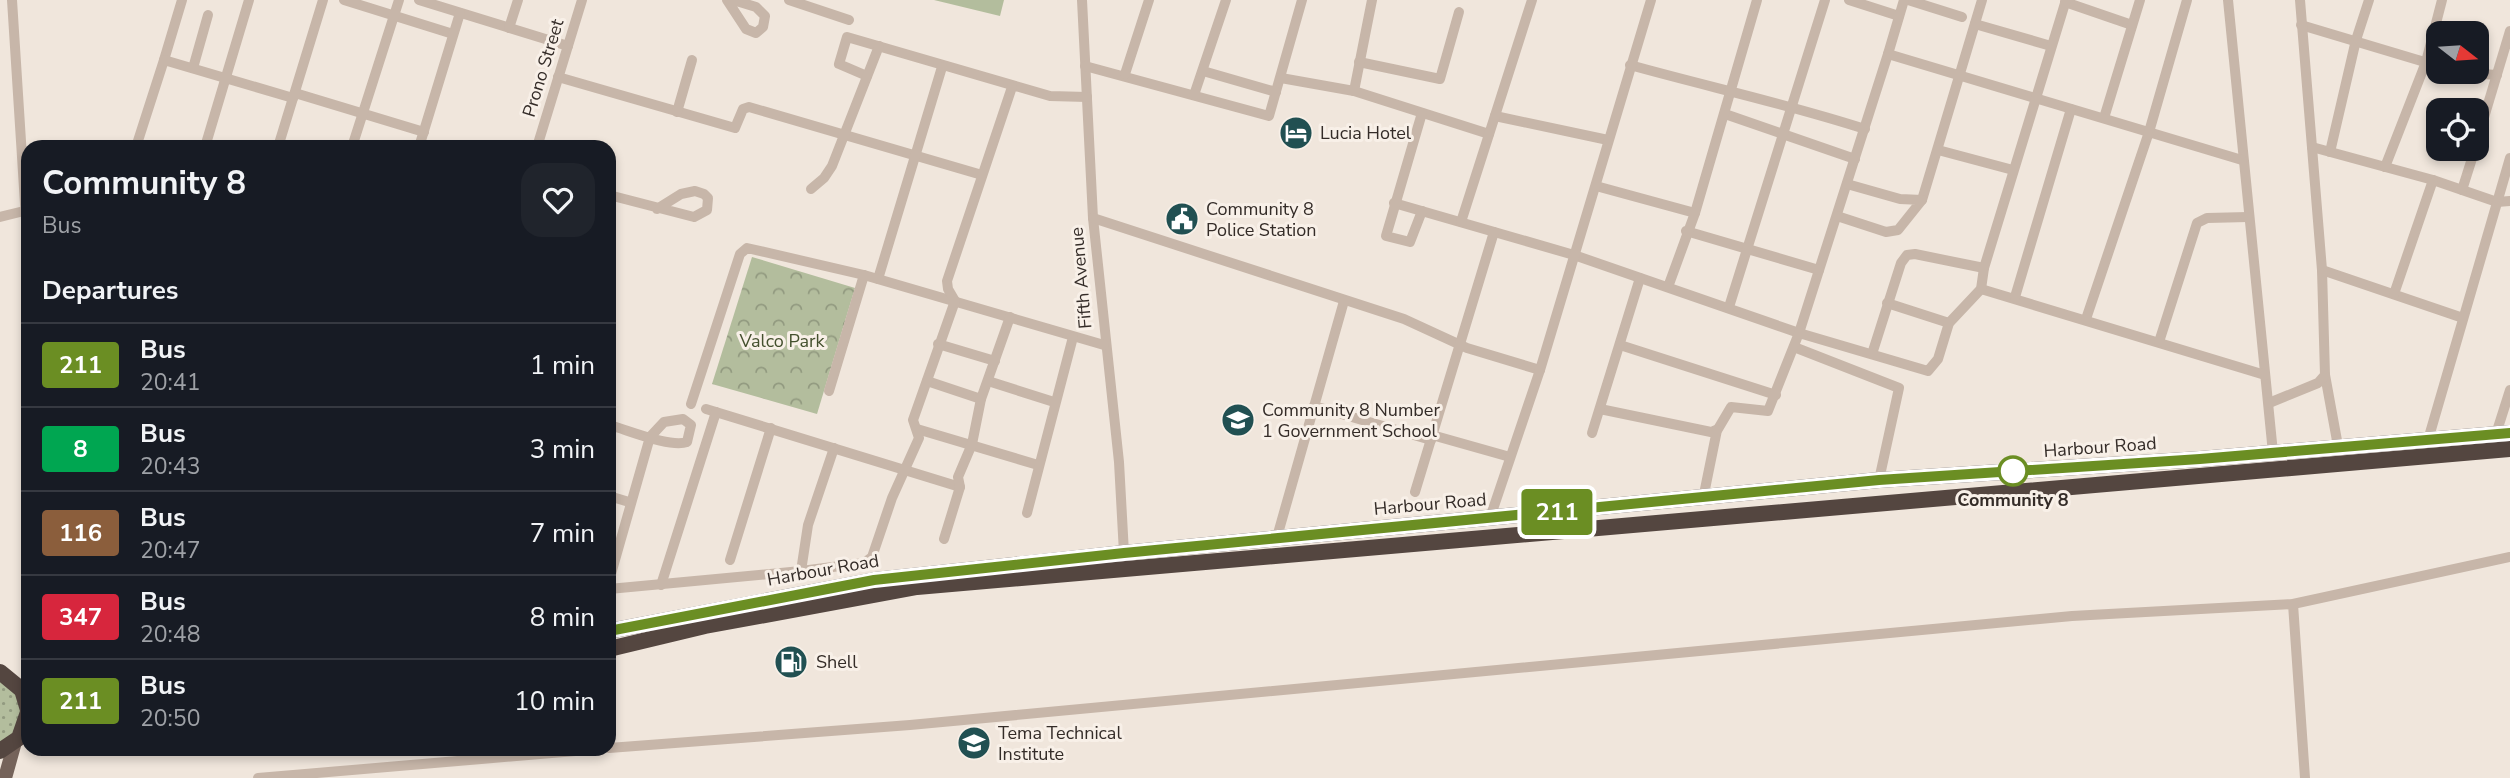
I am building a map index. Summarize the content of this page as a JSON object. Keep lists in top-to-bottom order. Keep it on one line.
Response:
{"streets":{"highway":["Harbour Road"],"street":["Prono Street","Fifth Avenue"]},"crossings":[["Fifth Avenue","Harbour Road"]],"parks":["Valco Park"],"places":{"hotel":["Lucia Hotel"],"public building":["Community 8 Police Station"],"school or university":["Community 8 Number 1 Government School","Tema Technical Institute"],"other":["Community 8"],"fuel station":["Shell"]},"lines":["bus line 211"],"north":"right","page":{"on_map":"211","heading":[["Community 8","Bus"],"Departures"],"list":[{"mark":"211","name":"Bus","note":"20:41","value":"1 min"},{"mark":"8","name":"Bus","note":"20:43","value":"3 min"},{"mark":"116","name":"Bus","note":"20:47","value":"7 min"},{"mark":"347","name":"Bus","note":"20:48","value":"8 min"},{"mark":"211","name":"Bus","note":"20:50","value":"10 min"}]}}
